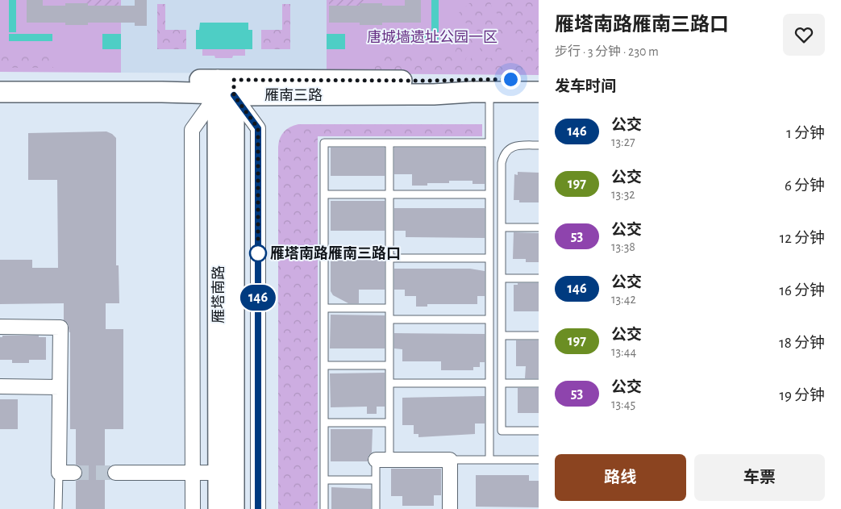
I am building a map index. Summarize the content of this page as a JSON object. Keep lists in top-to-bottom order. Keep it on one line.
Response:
{"streets":{"street":["雁南三路","雁塔南路"]},"crossings":[["雁南三路","雁塔南路"]],"parks":["唐城墙遗址公园一区"],"places":["雁塔南路雁南三路口"],"lines":["bus line 146"],"page":{"on_map":"146","heading":[["雁塔南路雁南三路口","步行 · 3 分钟 · 230 m"],"发车时间"],"list":[{"mark":"146","name":"公交","note":"13:27","value":"1 分钟"},{"mark":"197","name":"公交","note":"13:32","value":"6 分钟"},{"mark":"53","name":"公交","note":"13:38","value":"12 分钟"},{"mark":"146","name":"公交","note":"13:42","value":"16 分钟"},{"mark":"197","name":"公交","note":"13:44","value":"18 分钟"},{"mark":"53","name":"公交","note":"13:45","value":"19 分钟"}],"buttons":["路线","车票"]}}
